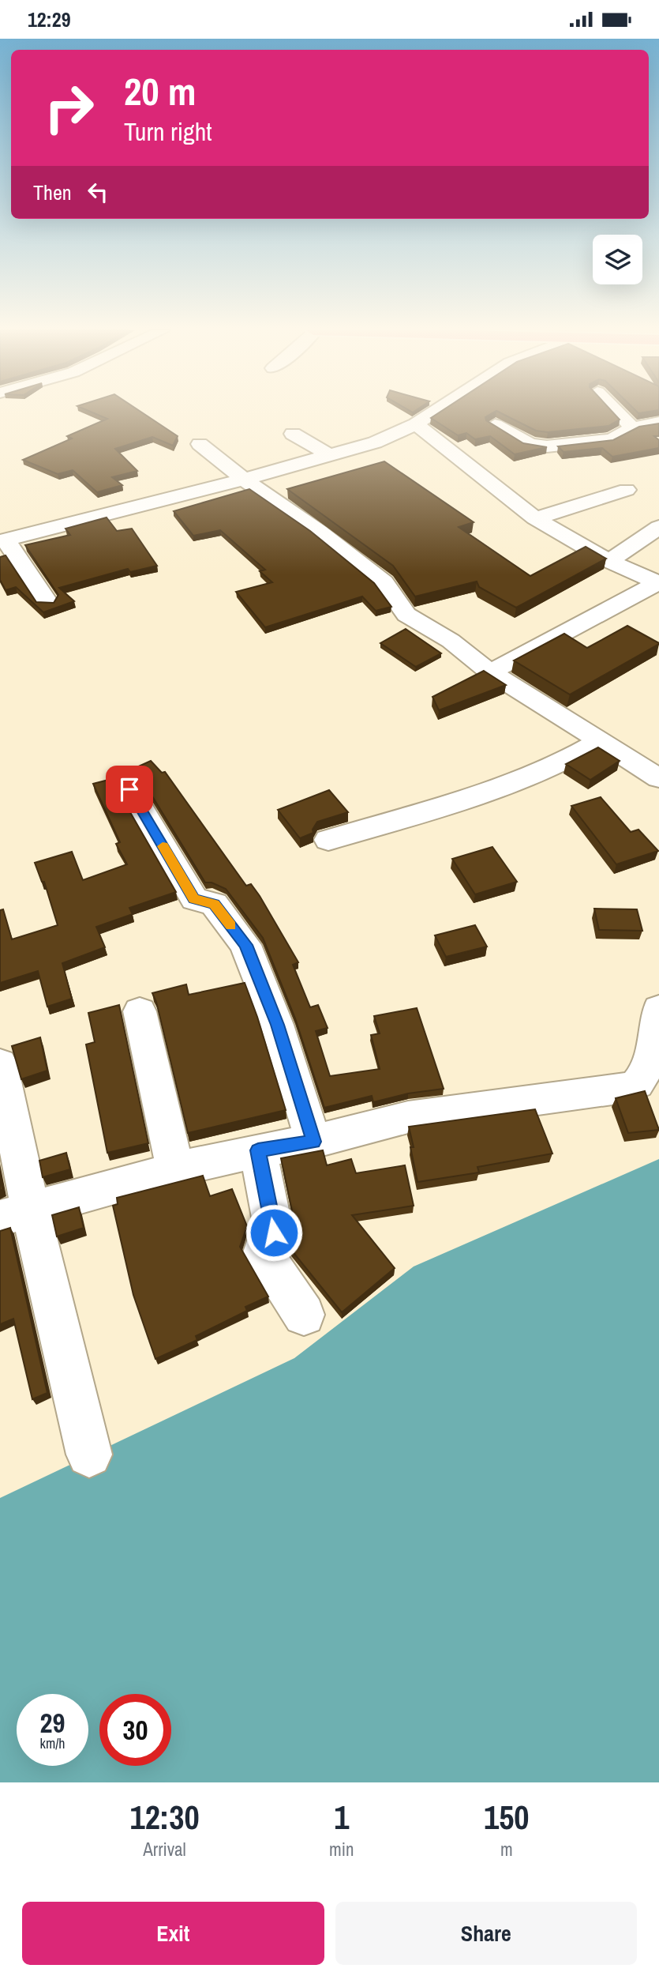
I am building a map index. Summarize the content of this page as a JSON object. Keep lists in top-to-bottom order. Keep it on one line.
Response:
{"page":{"status":"12:29","turn":["20 m","Turn right"],"then":"Then","speed":"29 km/h","limit":"30","eta":["12:30","Arrival","1","min","150","m"],"buttons":["Exit","Share"]}}
